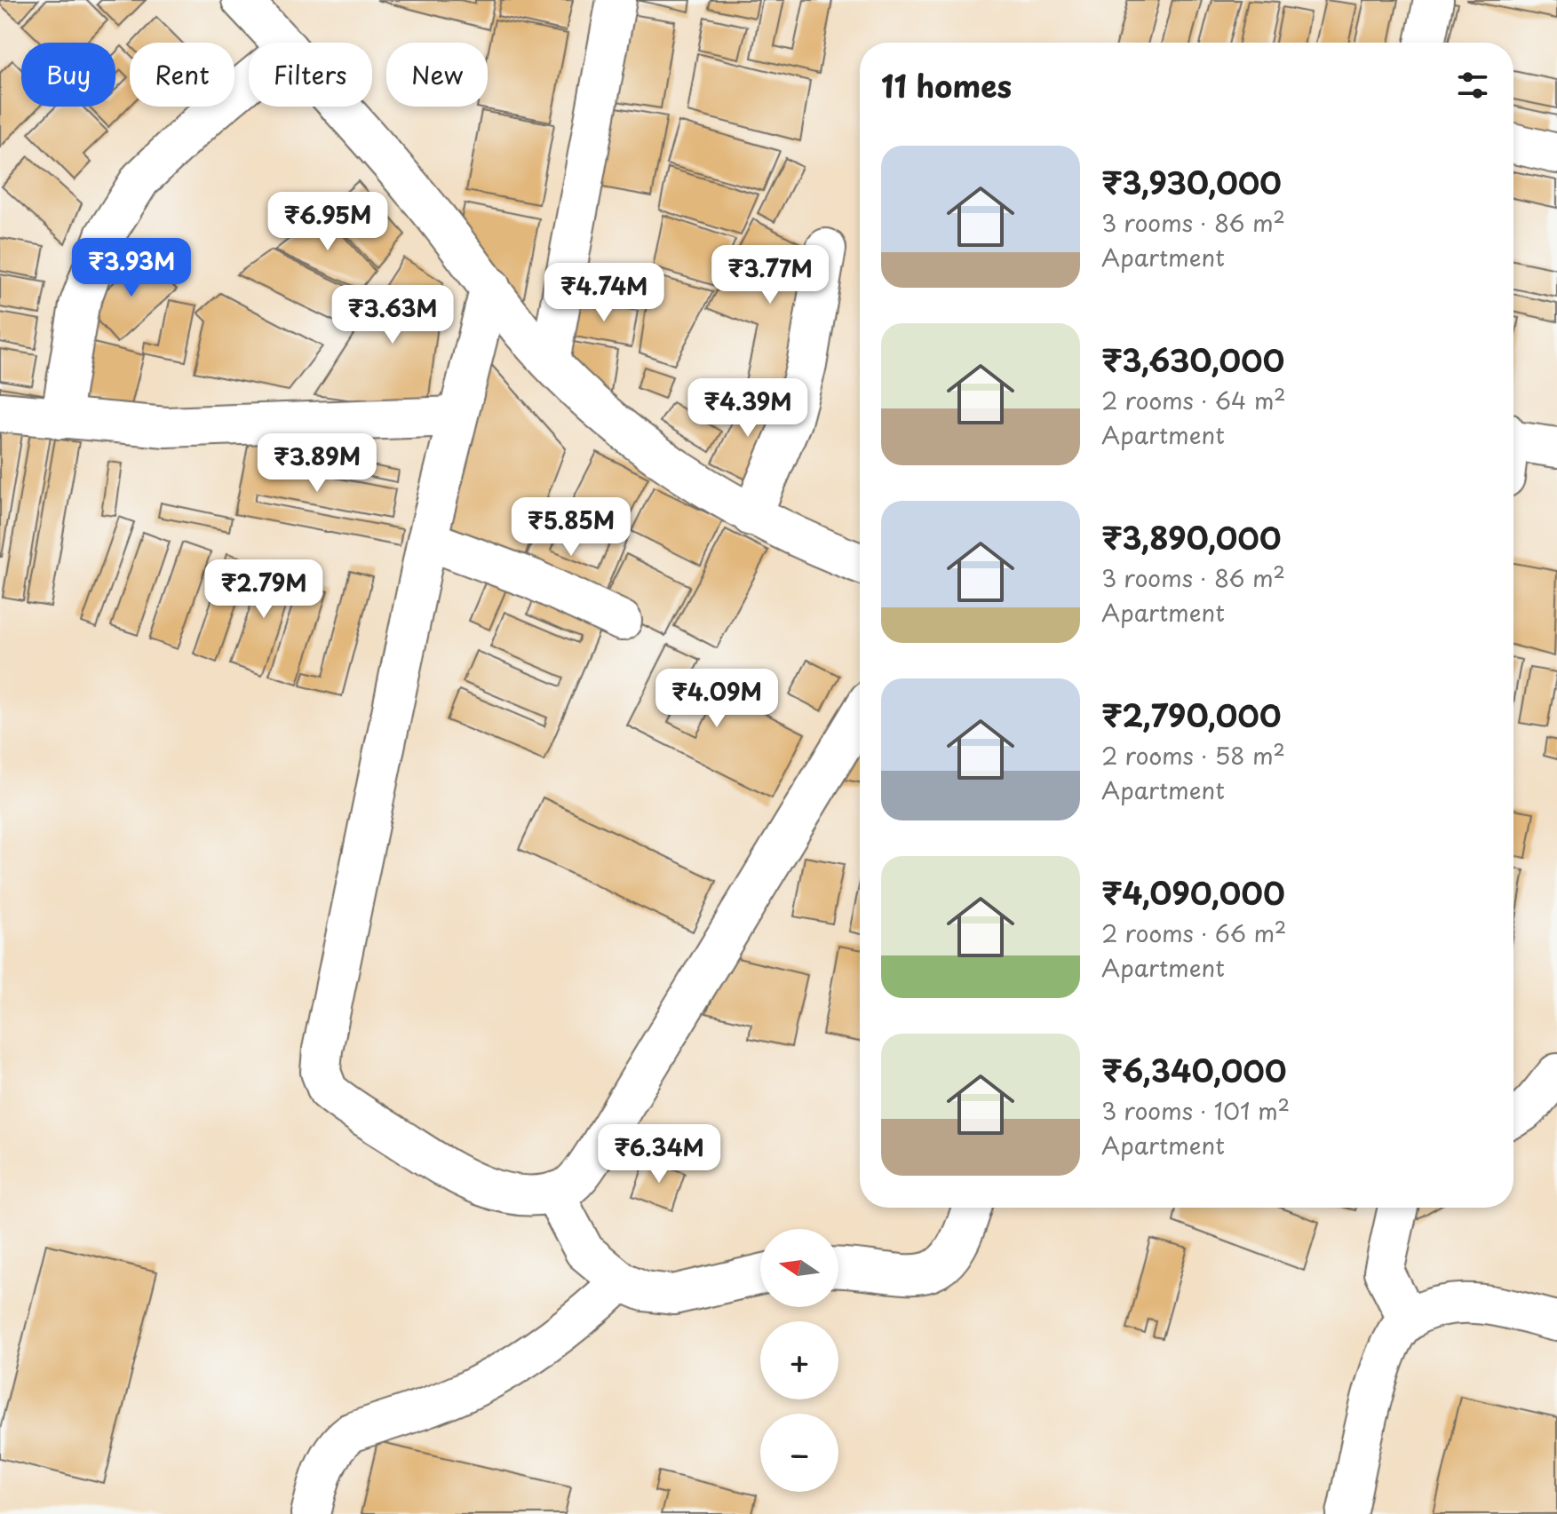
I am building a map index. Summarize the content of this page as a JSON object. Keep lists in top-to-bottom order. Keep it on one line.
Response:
{"north":"left","page":{"chip":["Buy","Rent","Filters","New"],"heading":"11 homes","list":[{"name":"₹3,930,000","note":"3 rooms · 86 m² · Apartment"},{"name":"₹3,630,000","note":"2 rooms · 64 m² · Apartment"},{"name":"₹3,890,000","note":"3 rooms · 86 m² · Apartment"},{"name":"₹2,790,000","note":"2 rooms · 58 m² · Apartment"},{"name":"₹4,090,000","note":"2 rooms · 66 m² · Apartment"},{"name":"₹6,340,000","note":"3 rooms · 101 m² · Apartment"}],"price":["₹6.95M","₹3.93M","₹3.77M","₹4.74M","₹3.63M","₹4.39M","₹3.89M","₹5.85M","₹2.79M","₹4.09M","₹6.34M"],"map_buttons":["+","−"]}}
